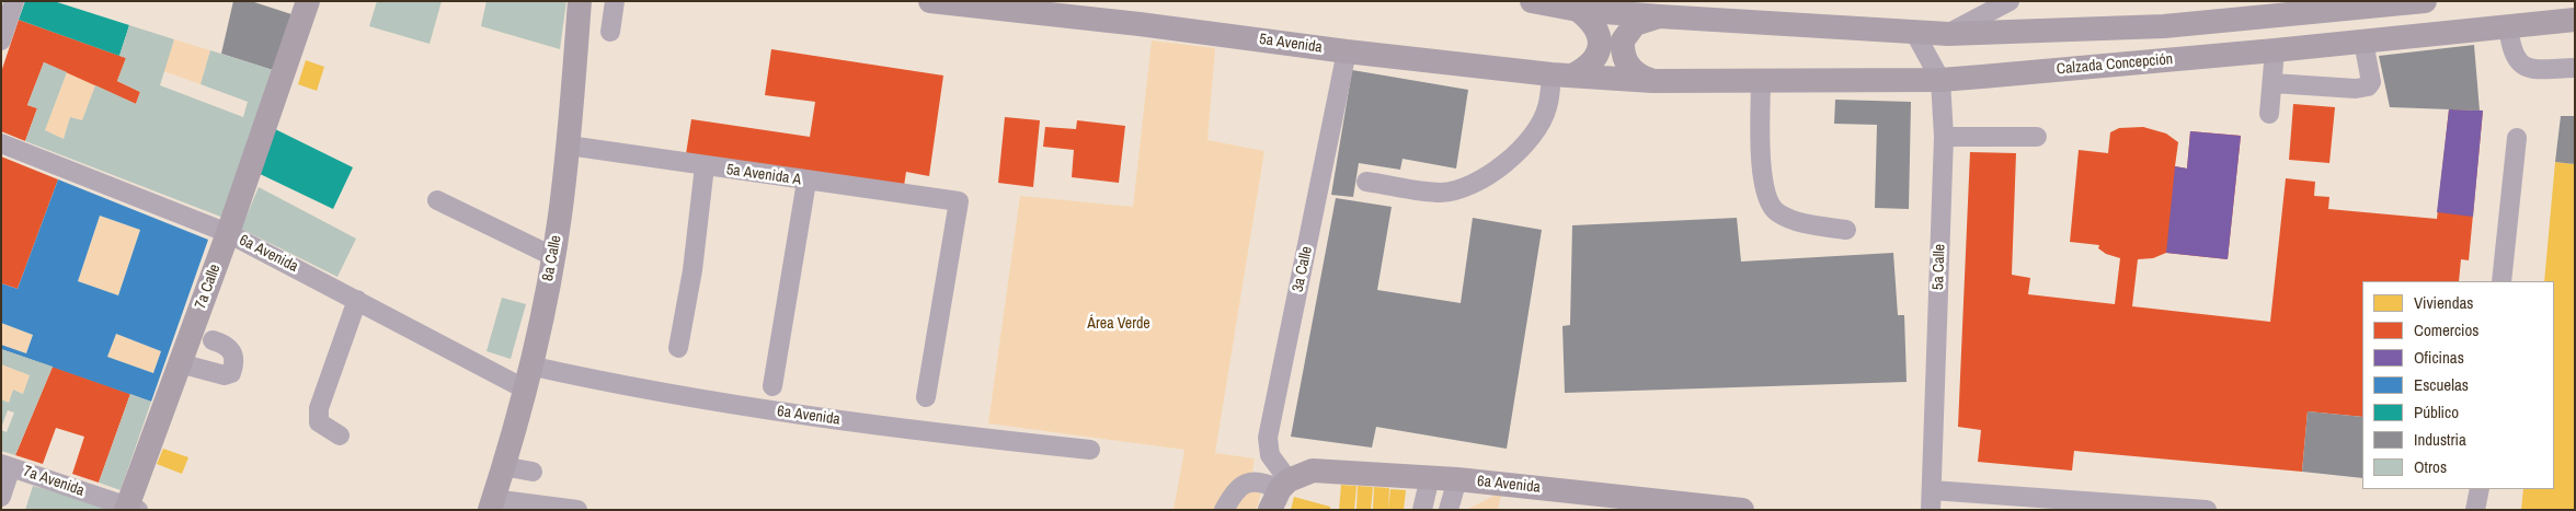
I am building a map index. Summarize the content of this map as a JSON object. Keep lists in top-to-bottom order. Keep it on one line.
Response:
{"streets":{"main road":["5a Avenida","Calzada Concepción","6a Avenida","8a Calle","7a Calle"],"street":["5a Avenida A","5a Calle","3a Calle","7a Avenida"]},"crossings":[["5a Avenida","Calzada Concepción"],["5a Avenida","3a Calle"],["Calzada Concepción","5a Calle"],["5a Avenida A","8a Calle"],["6a Avenida","8a Calle"],["6a Avenida","3a Calle"],["6a Avenida","7a Calle"],["7a Calle","7a Avenida"]],"parks":["Área Verde"],"legend":["Viviendas","Comercios","Oficinas","Escuelas","Público","Industria","Otros"]}
